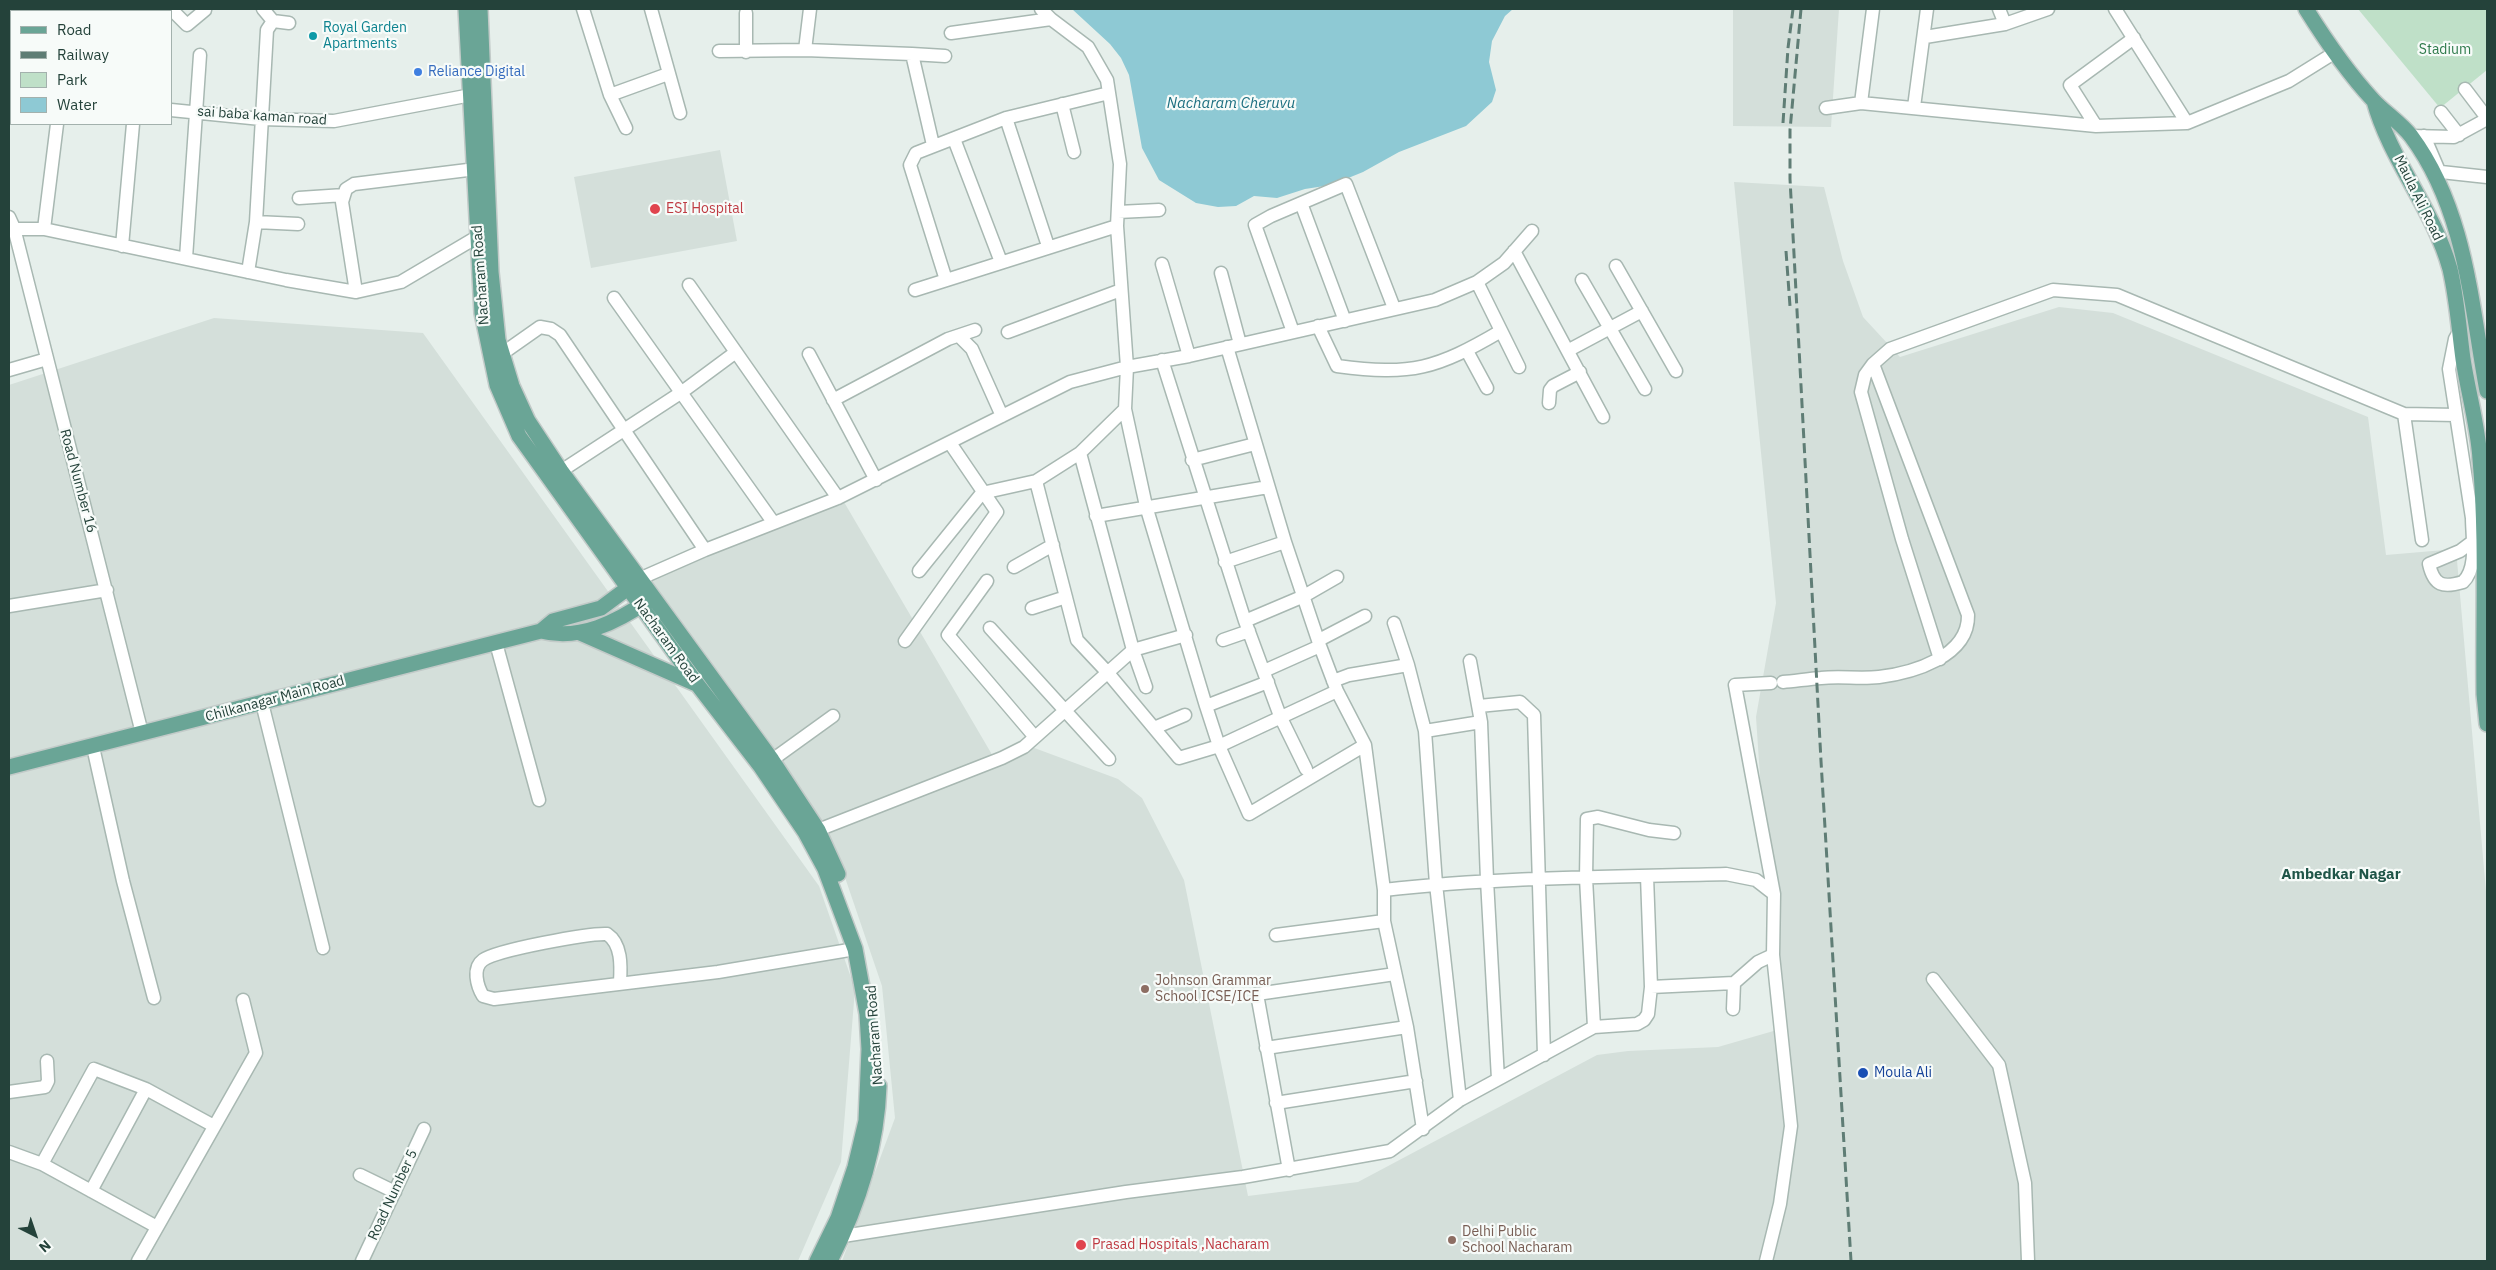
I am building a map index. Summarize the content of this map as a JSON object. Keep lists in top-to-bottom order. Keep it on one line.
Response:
{"streets":{"main road":["Maula Ali Road","Nacharam Road","Chilkanagar Main Road"],"street":["sai baba kaman road","Road Number 16","Road Number 5"]},"crossings":[["sai baba kaman road","Nacharam Road"],["Road Number 16","Chilkanagar Main Road"]],"districts":["Ambedkar Nagar"],"water":["Nacharam Cheruvu"],"parks":["Stadium"],"places":["Royal Garden Apartments","Reliance Digital","ESI Hospital","Johnson Grammar School ICSE/ICE","Moula Ali","Delhi Public School Nacharam","Prasad Hospitals ,Nacharam"],"legend":["Road","Railway","Park","Water"],"north":"bottom right"}
